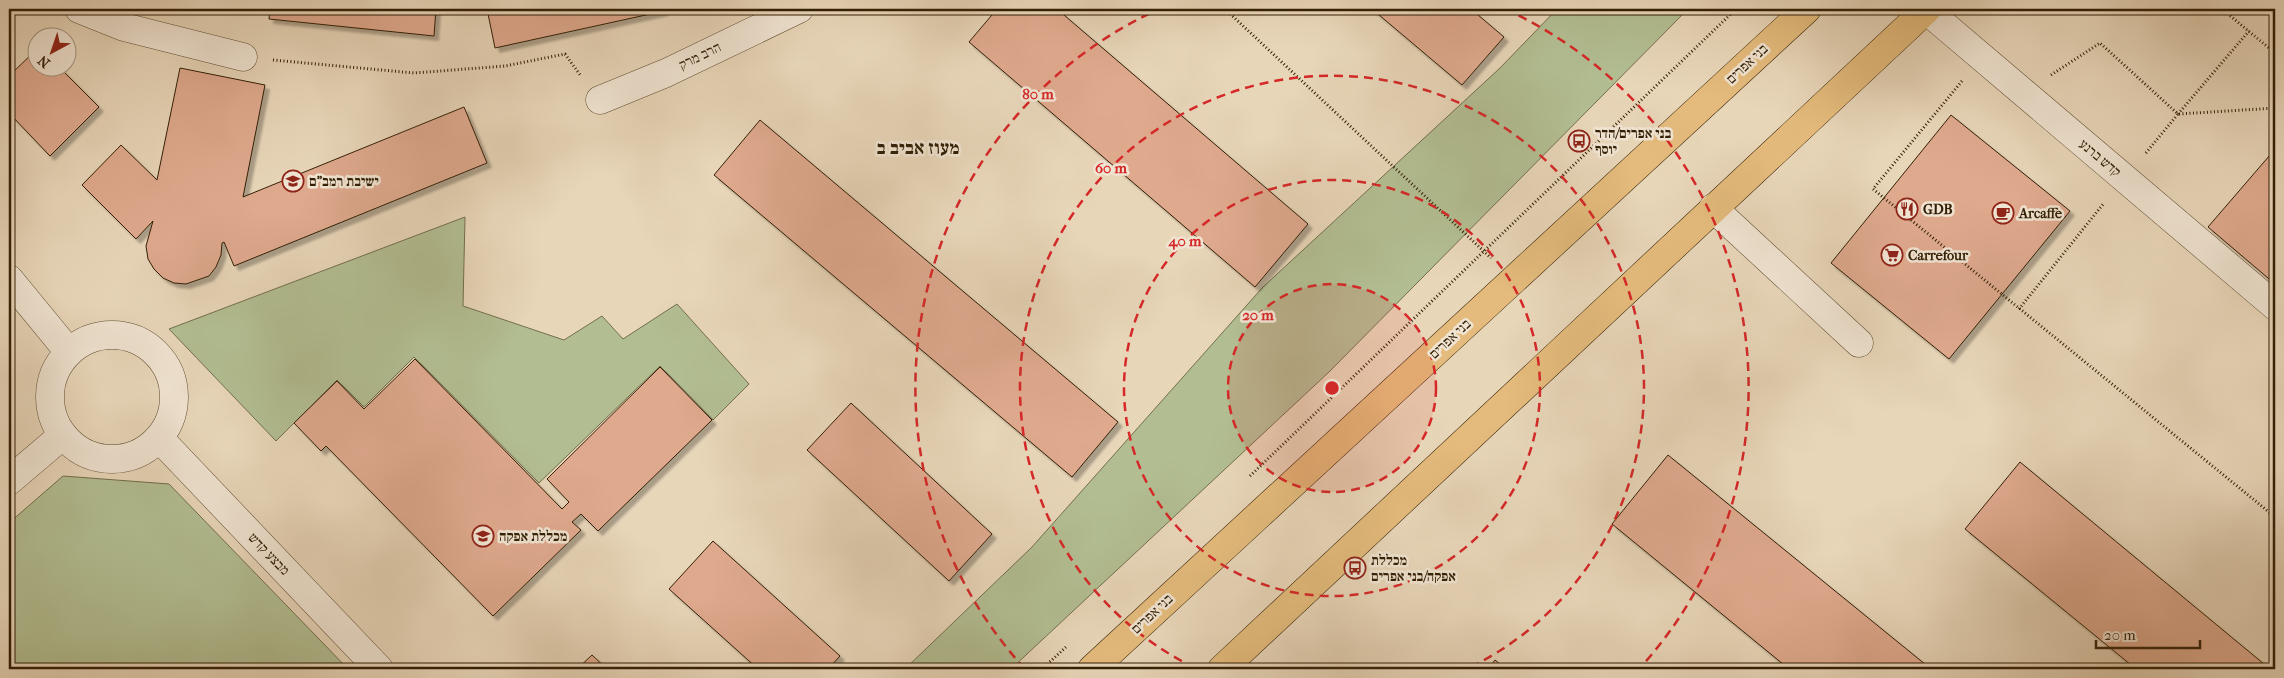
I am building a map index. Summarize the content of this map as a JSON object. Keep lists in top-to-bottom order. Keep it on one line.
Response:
{"streets":{"main road":["בני אפרים"],"street":["הרב מרק","קדש ברנע","מבצע קדש"]},"districts":["מעוז אביב ב"],"places":{"bus stop":["בני אפרים/הדר יוסף","מכללת אפקה/בני אפרים"],"school or university":["ישיבת רמב\"ם","מכללת אפקה"],"restaurant":["GDB"],"cafe":["Arcaffe"],"supermarket":["Carrefour"]},"scale_bar":"20 m","north":"bottom left","rings":["80 m","60 m","40 m","20 m"]}
